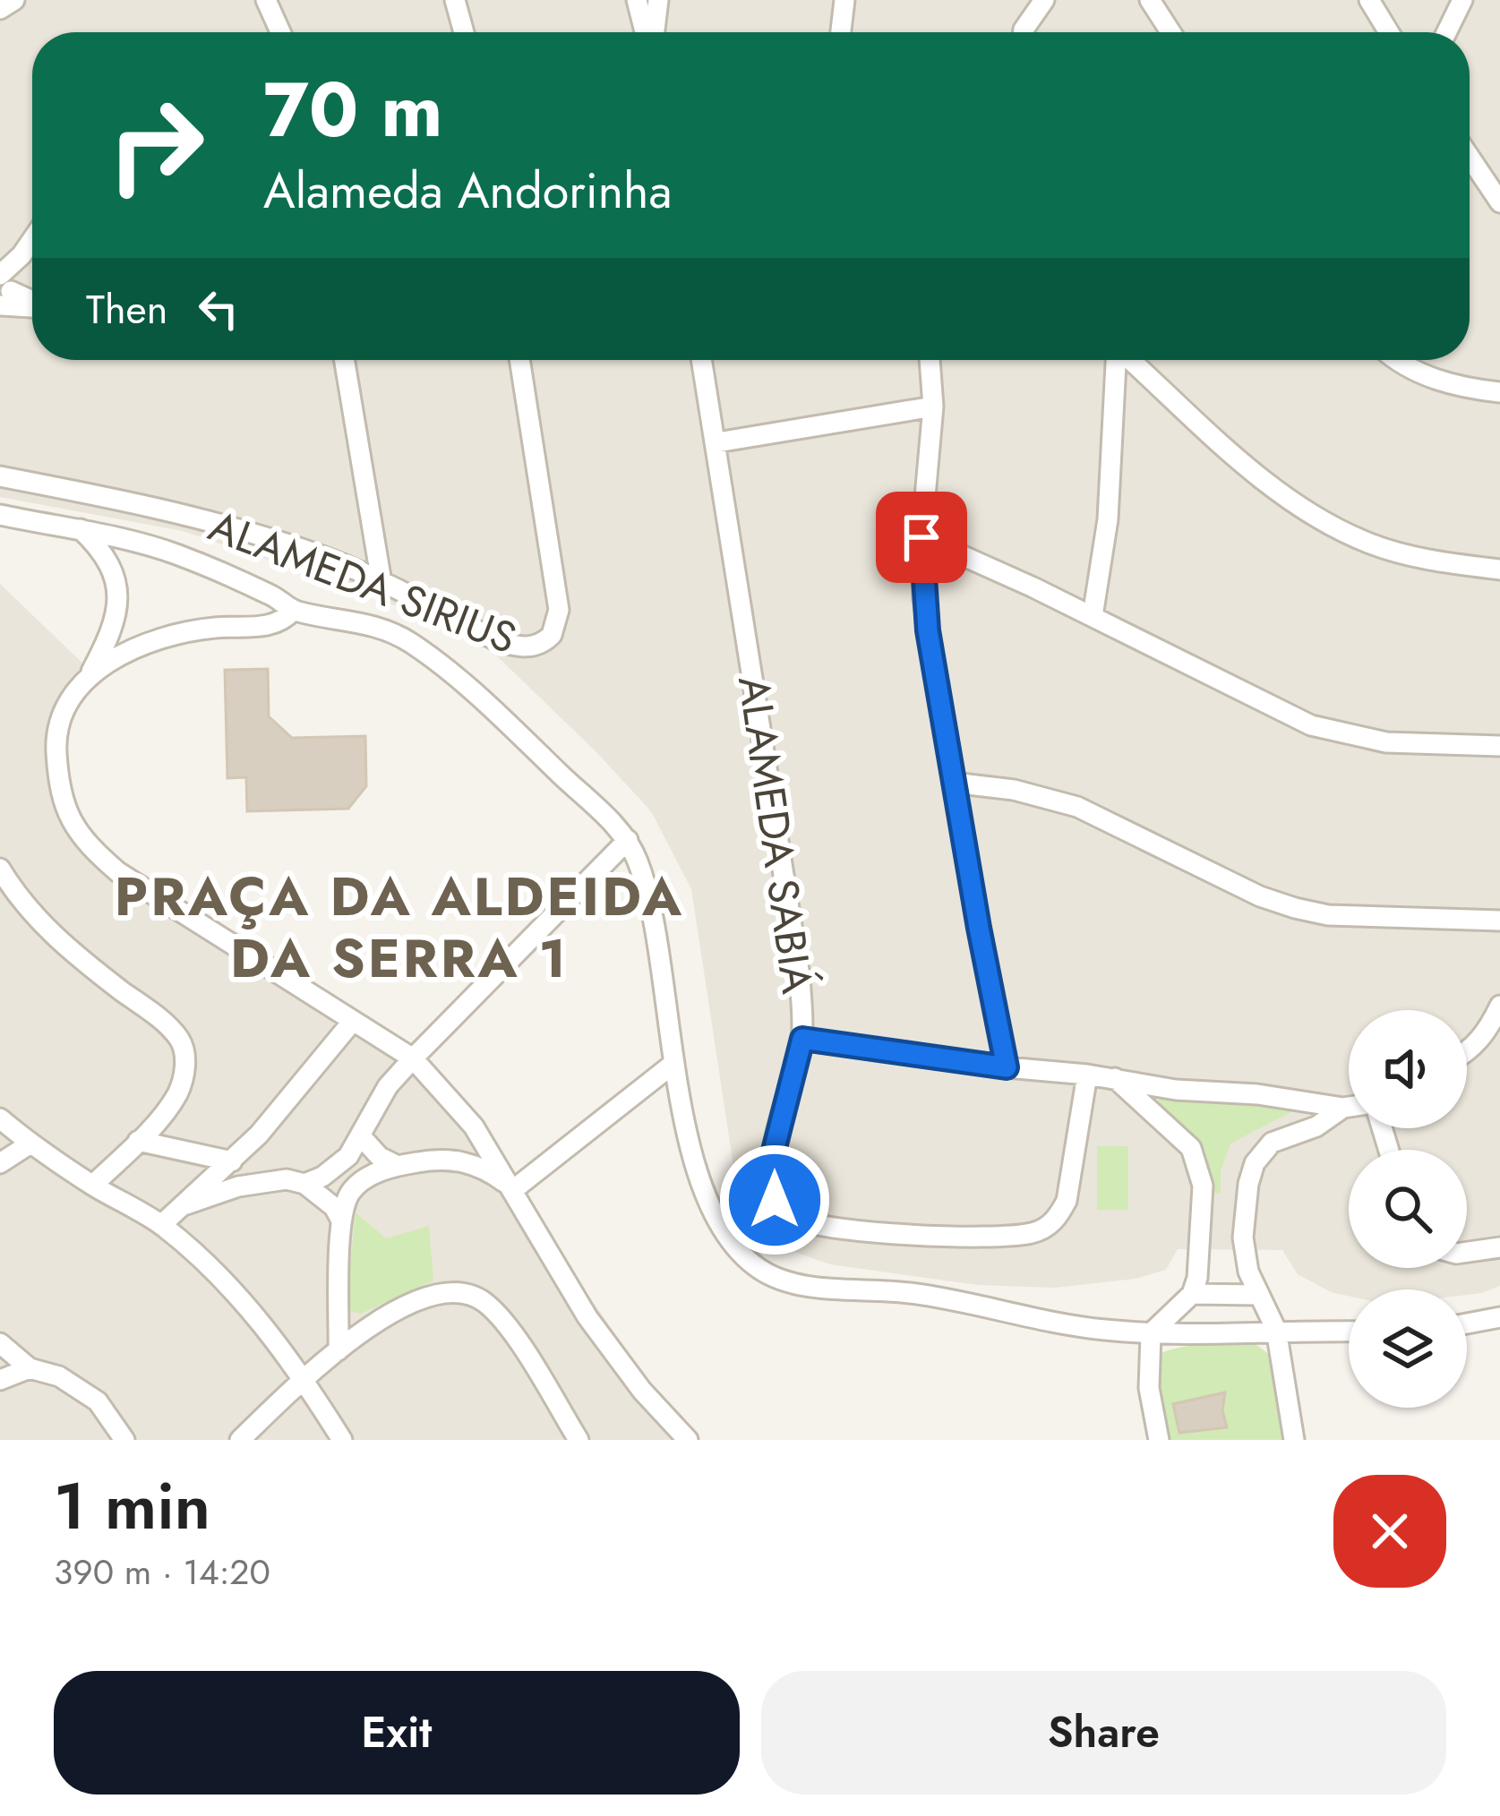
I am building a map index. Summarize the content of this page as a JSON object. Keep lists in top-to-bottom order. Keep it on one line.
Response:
{"streets":{"street":["ALAMEDA SIRIUS","ALAMEDA SABIÁ"]},"districts":["PRAÇA DA ALDEIDA DA SERRA 1"],"page":{"turn":["70 m","Alameda Andorinha"],"then":"Then","heading":["1 min","390 m · 14:20"],"buttons":["Exit","Share"]}}
